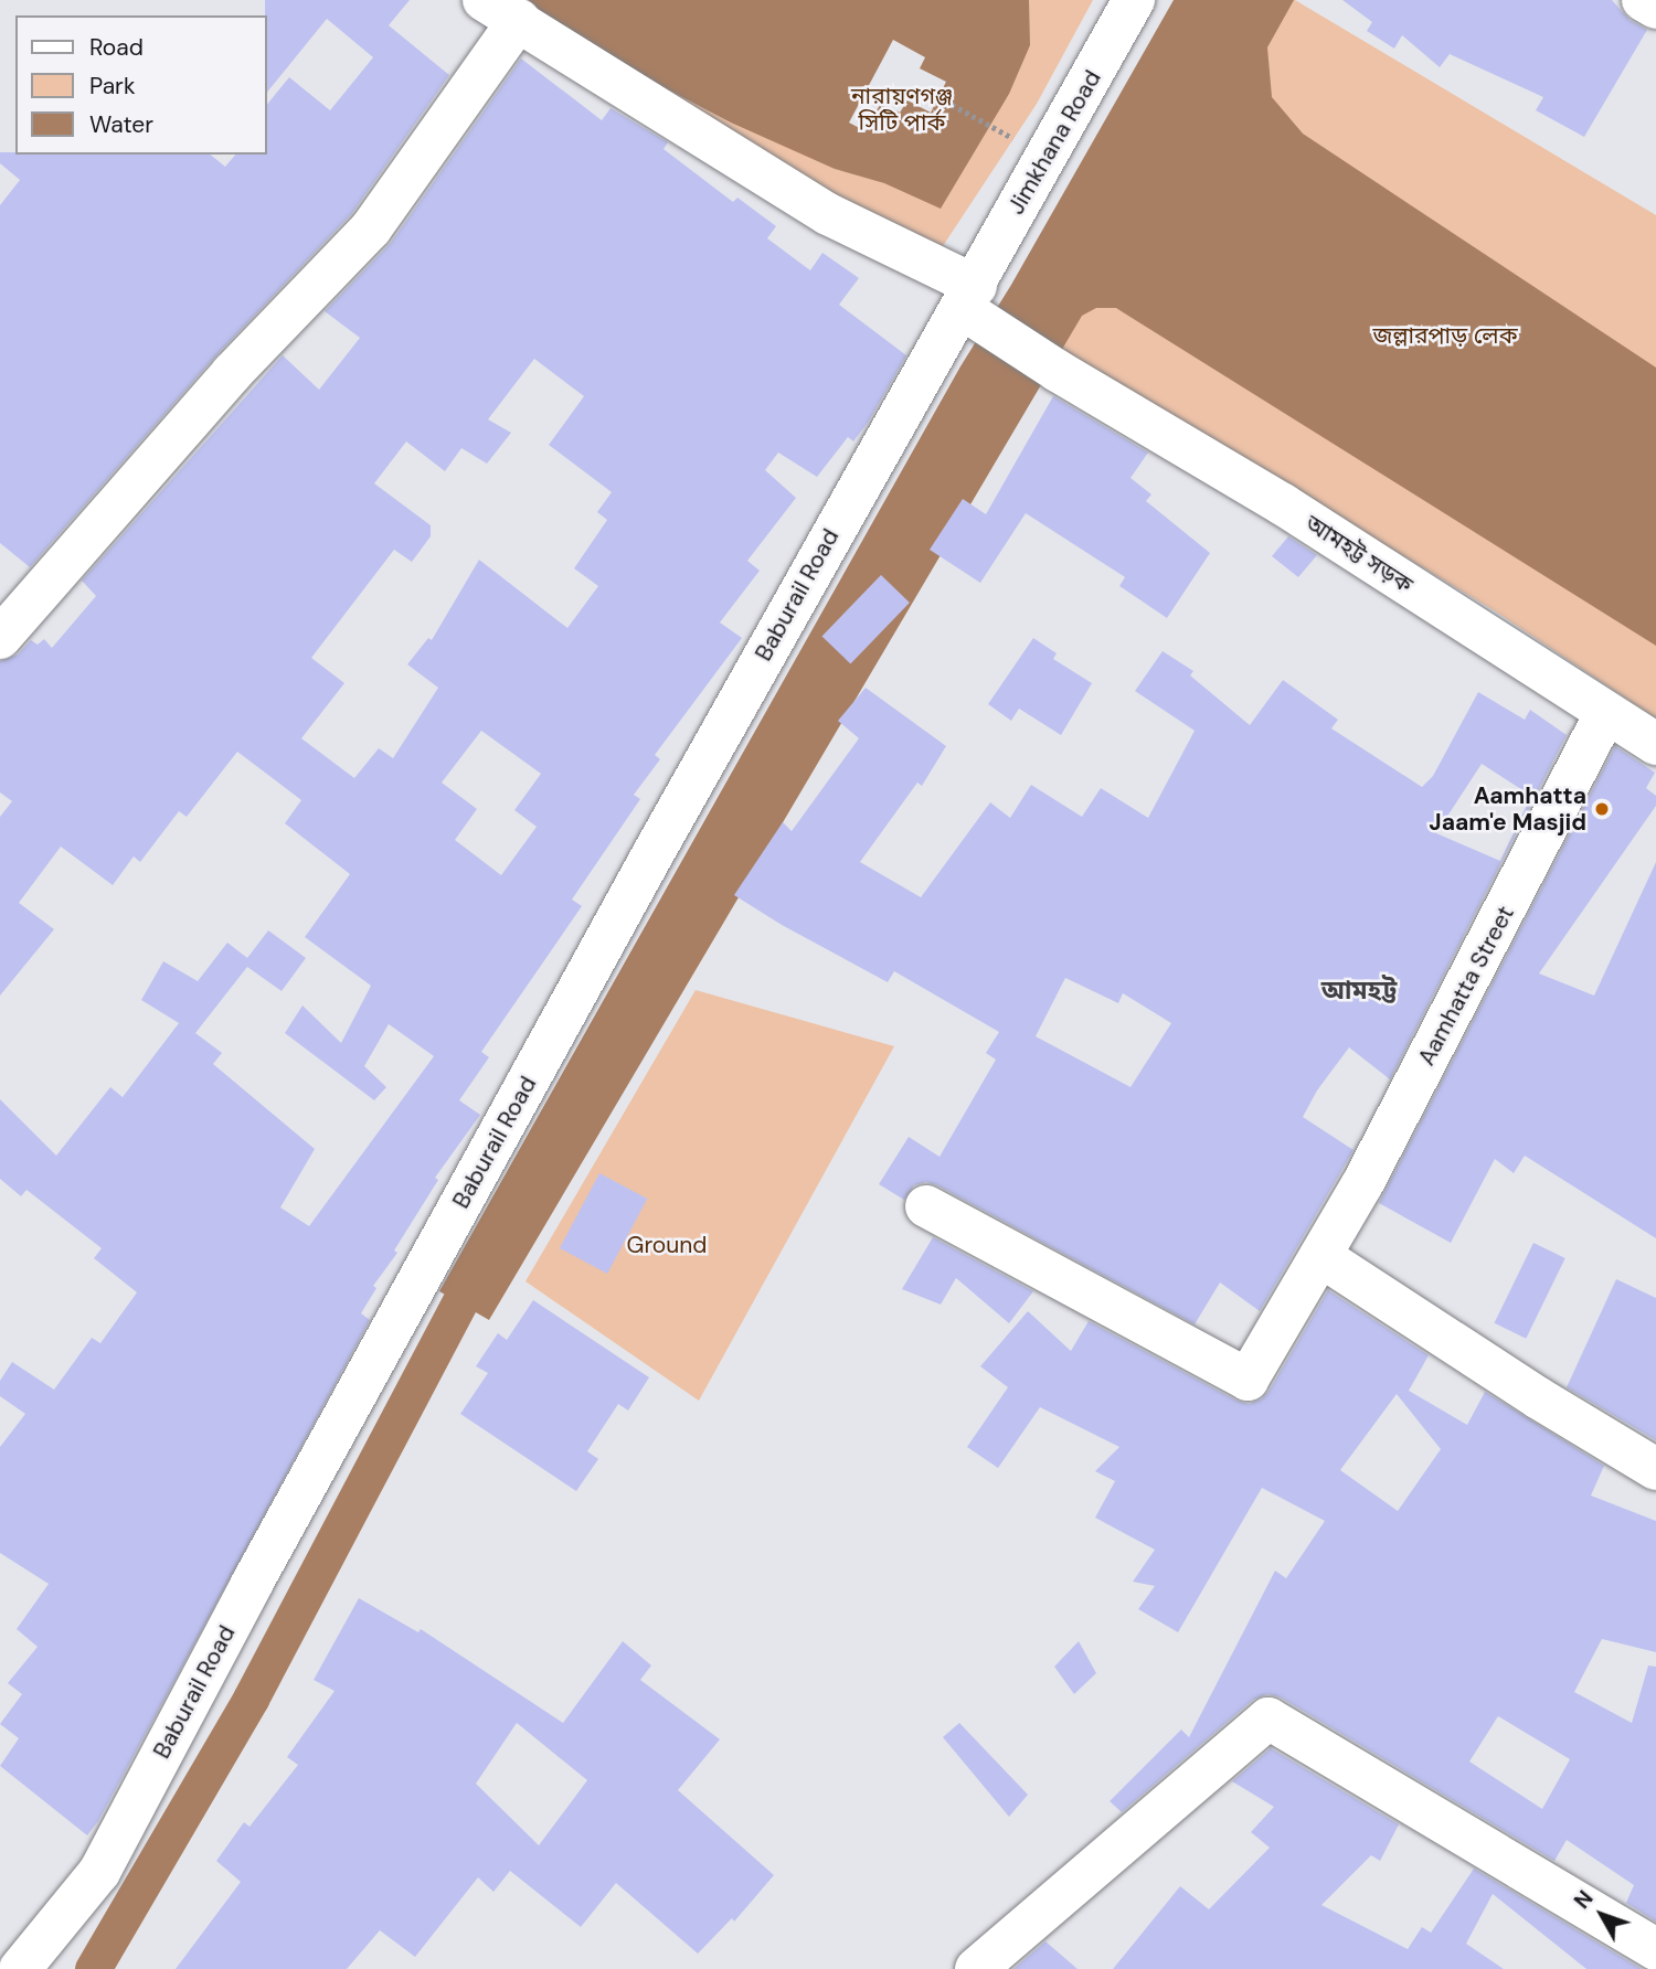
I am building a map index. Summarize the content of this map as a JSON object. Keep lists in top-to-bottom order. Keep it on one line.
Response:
{"streets":{"street":["Jimkhana Road","আমহট্ট সড়ক","Baburail Road","Aamhatta Street"]},"crossings":[["Jimkhana Road","আমহট্ট সড়ক"],["Jimkhana Road","Baburail Road"],["আমহট্ট সড়ক","Baburail Road"],["আমহট্ট সড়ক","Aamhatta Street"]],"districts":["আমহট্ট"],"parks":["নারায়ণগঞ্জ সিটি পার্ক","জল্লারপাড় লেক","Ground"],"places":["Aamhatta Jaam'e Masjid"],"legend":["Road","Park","Water"],"north":"top left"}
